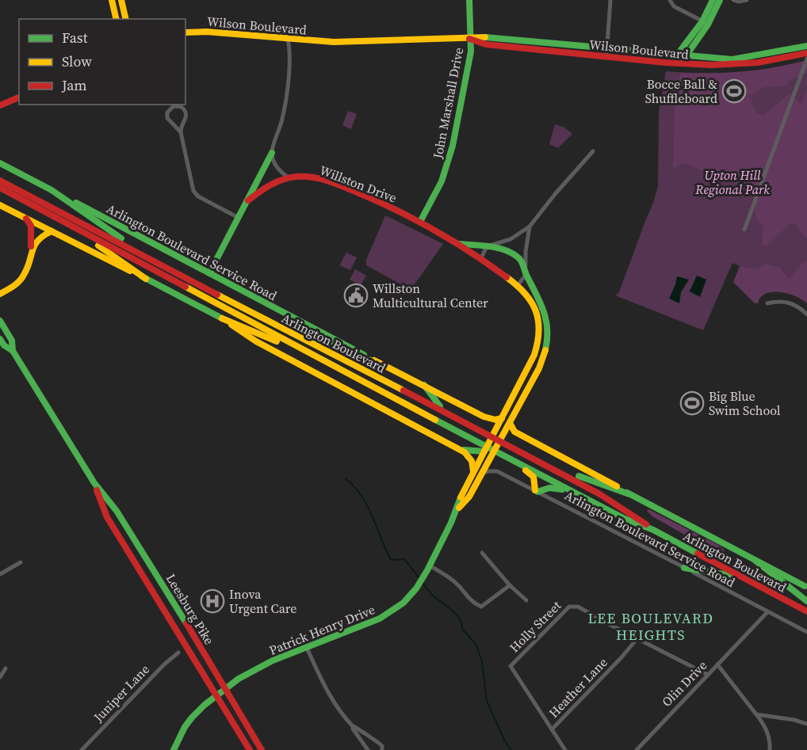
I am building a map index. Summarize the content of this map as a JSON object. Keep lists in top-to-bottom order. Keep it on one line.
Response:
{"streets":{"main road":["Wilson Boulevard","John Marshall Drive","Willston Drive","Arlington Boulevard Service Road","Arlington Boulevard","Leesburg Pike","Patrick Henry Drive"],"street":["Holly Street","Olin Drive","Heather Lane","Juniper Lane"]},"crossings":[["Wilson Boulevard","John Marshall Drive"],["John Marshall Drive","Willston Drive"],["Willston Drive","Patrick Henry Drive"],["Arlington Boulevard Service Road","Patrick Henry Drive"],["Arlington Boulevard Service Road","Olin Drive"],["Arlington Boulevard","Patrick Henry Drive"],["Leesburg Pike","Patrick Henry Drive"],["Holly Street","Heather Lane"]],"districts":["LEE BOULEVARD HEIGHTS"],"parks":["Upton Hill Regional Park"],"places":{"sports":["Bocce Ball & Shuffleboard","Big Blue Swim School"],"public building":["Willston Multicultural Center"],"hospital":["Inova Urgent Care"]},"legend":["Fast","Slow","Jam"]}
